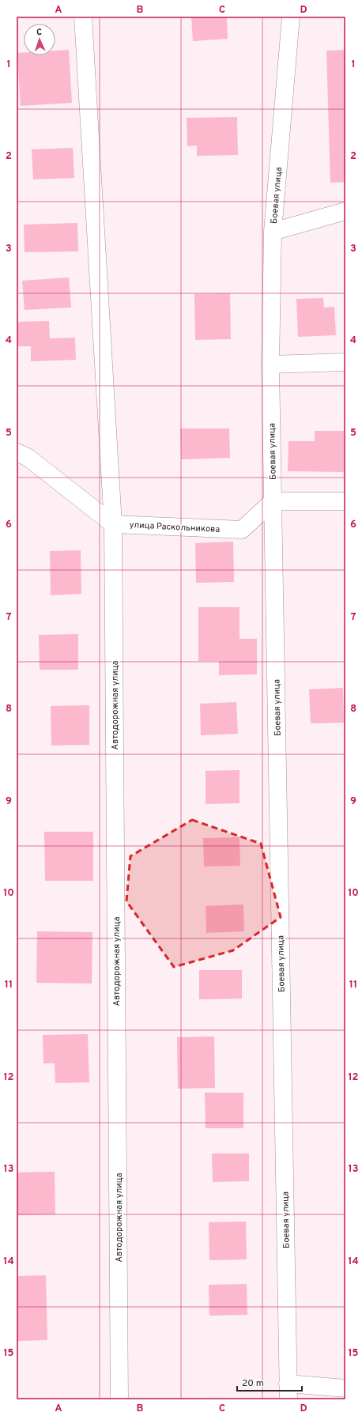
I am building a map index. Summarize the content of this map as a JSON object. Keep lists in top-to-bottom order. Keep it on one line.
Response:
{"streets":{"street":["Боевая улица","улица Раскольникова","Автодорожная улица"]},"crossings":[["Боевая улица","улица Раскольникова"],["улица Раскольникова","Автодорожная улица"]],"scale_bar":"20 m","north":"top","grid":{"columns":["A","B","C","D"],"rows":["1","2","3","4","5","6","7","8","9","10","11","12","13","14","15"]}}
